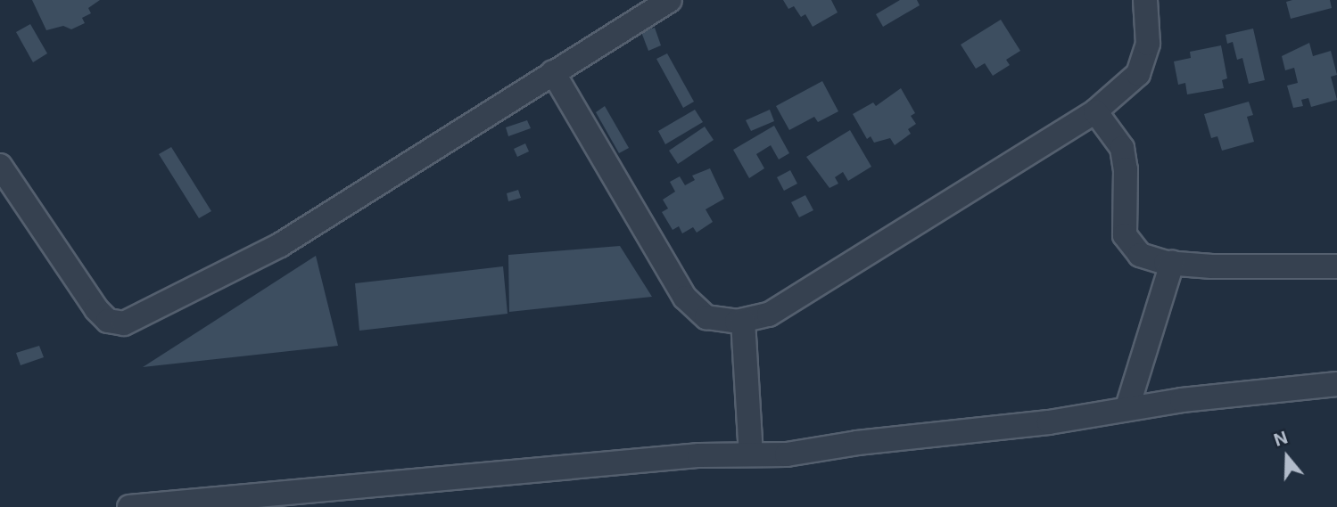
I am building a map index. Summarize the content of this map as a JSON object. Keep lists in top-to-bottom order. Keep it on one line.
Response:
{"north":"top"}
